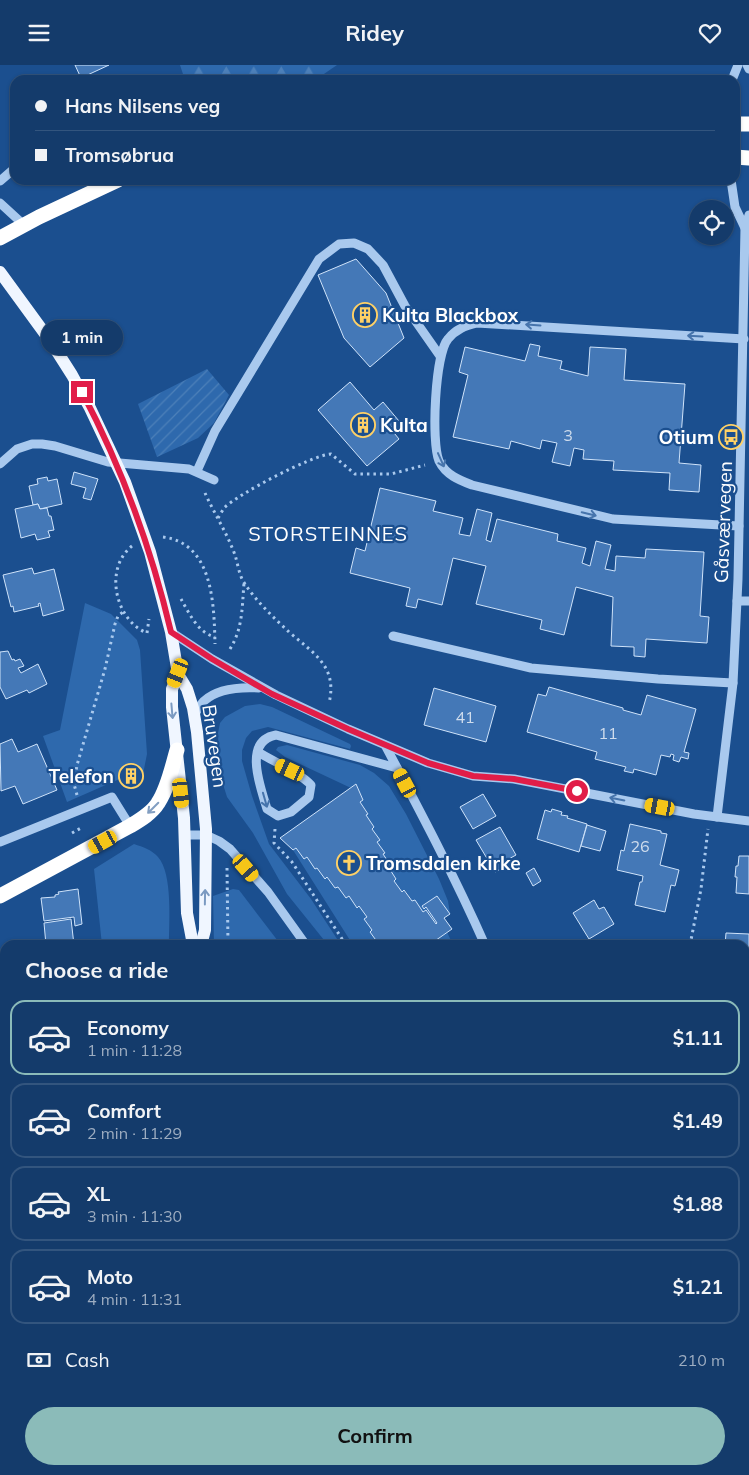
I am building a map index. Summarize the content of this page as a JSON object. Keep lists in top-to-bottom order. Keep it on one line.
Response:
{"streets":{"main road":["Bruvegen"],"street":["Gåsværvegen"]},"districts":["STORSTEINNES"],"places":{"building":["Kulta Blackbox","Kulta","Telefon"],"bus stop":["Otium"],"church":["Tromsdalen kirke"]},"house_numbers":["3","41","11","26"],"page":{"header":"Ridey","banner":["Hans Nilsens veg","Tromsøbrua"],"bubble":"1 min","heading":"Choose a ride","list":[{"name":"Economy","note":"1 min · 11:28","value":"$1.11"},{"name":"Comfort","note":"2 min · 11:29","value":"$1.49"},{"name":"XL","note":"3 min · 11:30","value":"$1.88"},{"name":"Moto","note":"4 min · 11:31","value":"$1.21"}],"pay":["Cash","210 m"],"buttons":"Confirm"}}
